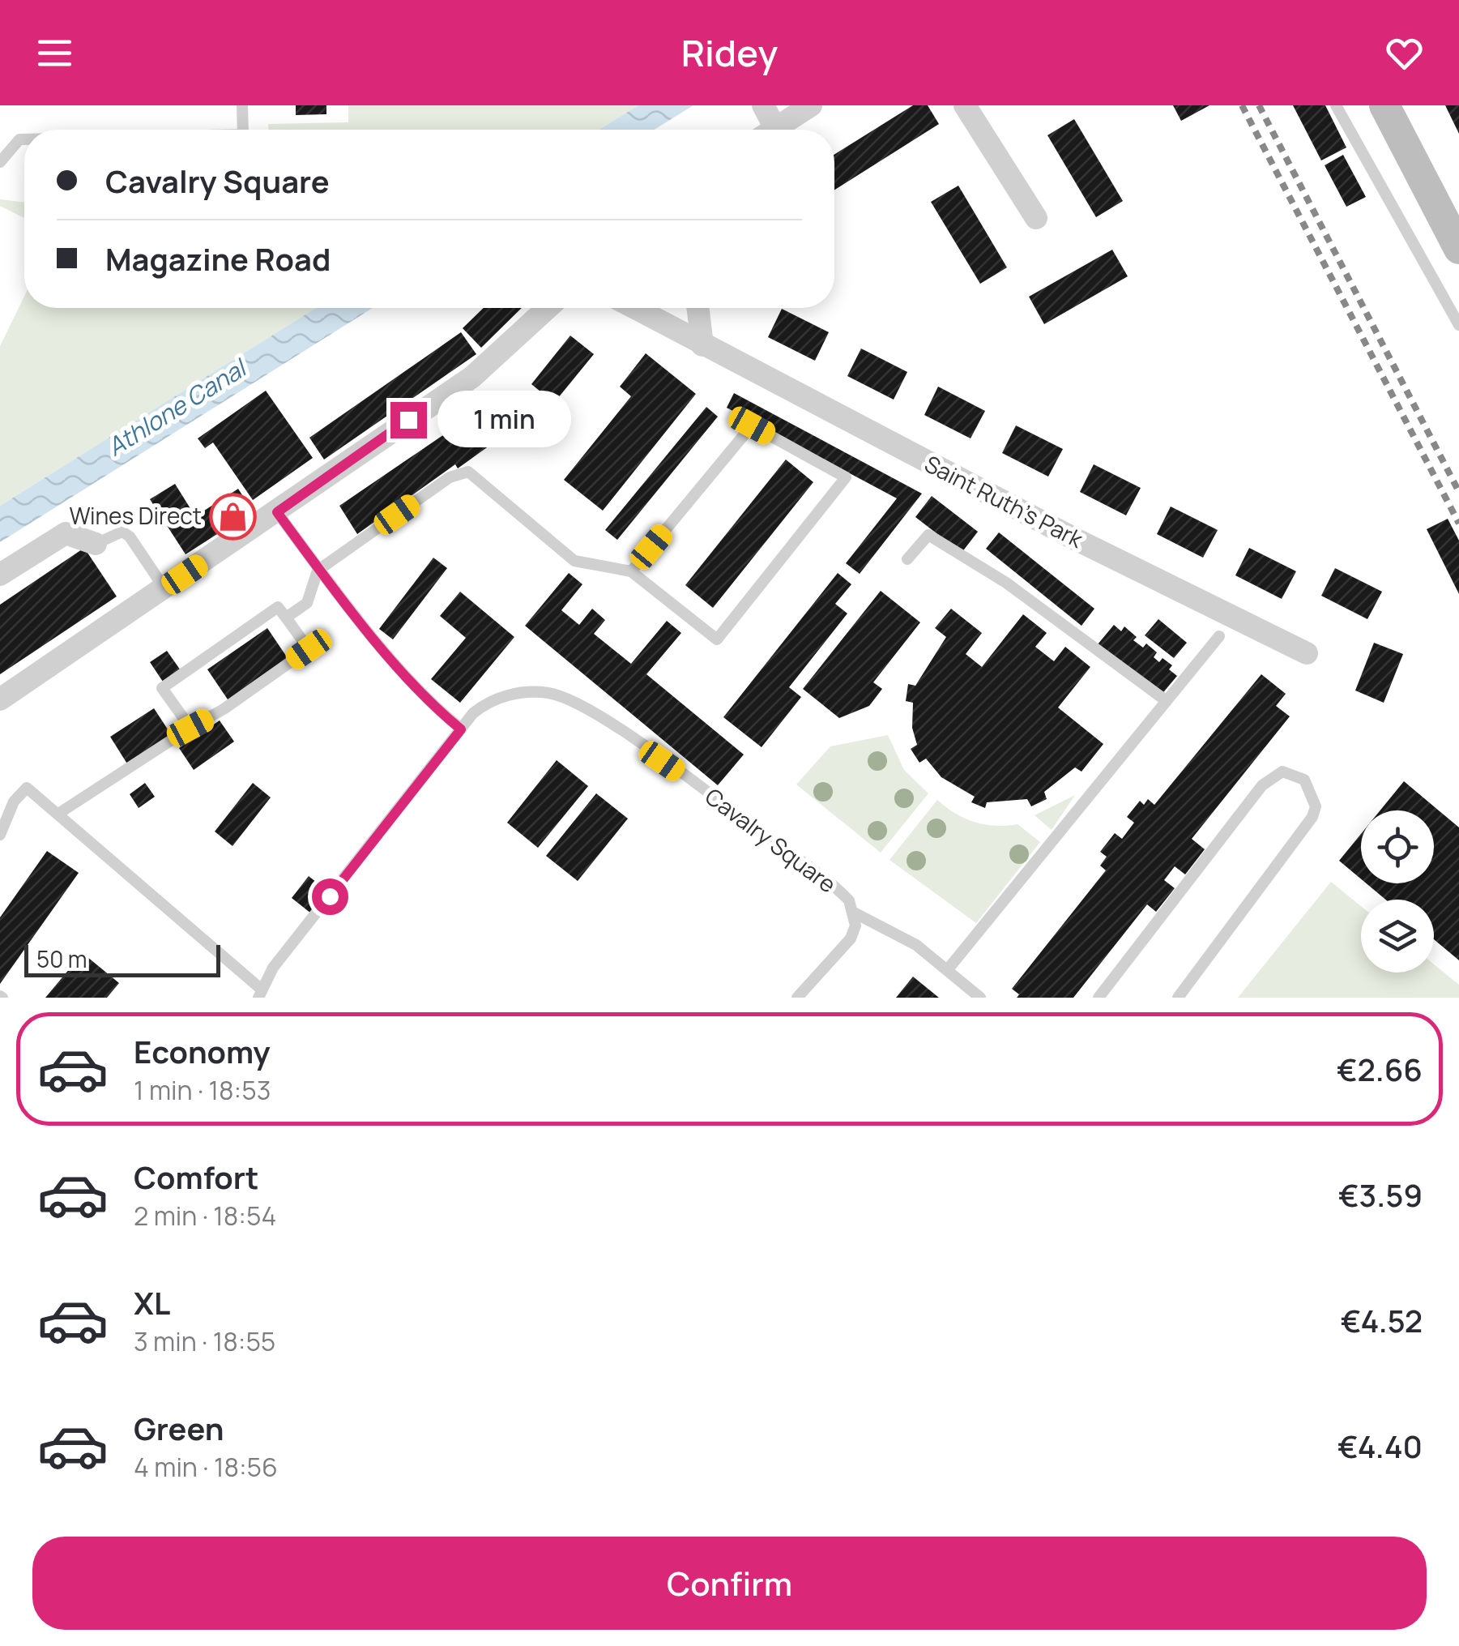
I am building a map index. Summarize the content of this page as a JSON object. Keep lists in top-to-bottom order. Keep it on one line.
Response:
{"streets":{"street":["Saint Ruth's Park"],"lane":["Cavalry Square"]},"water":["Athlone Canal"],"places":{"shop":["Wines Direct"]},"scale_bar":"50 m","page":{"header":"Ridey","banner":["Cavalry Square","Magazine Road"],"bubble":"1 min","scale":"50 m","list":[{"name":"Economy","note":"1 min · 18:53","value":"€2.66"},{"name":"Comfort","note":"2 min · 18:54","value":"€3.59"},{"name":"XL","note":"3 min · 18:55","value":"€4.52"},{"name":"Green","note":"4 min · 18:56","value":"€4.40"}],"buttons":"Confirm"}}
